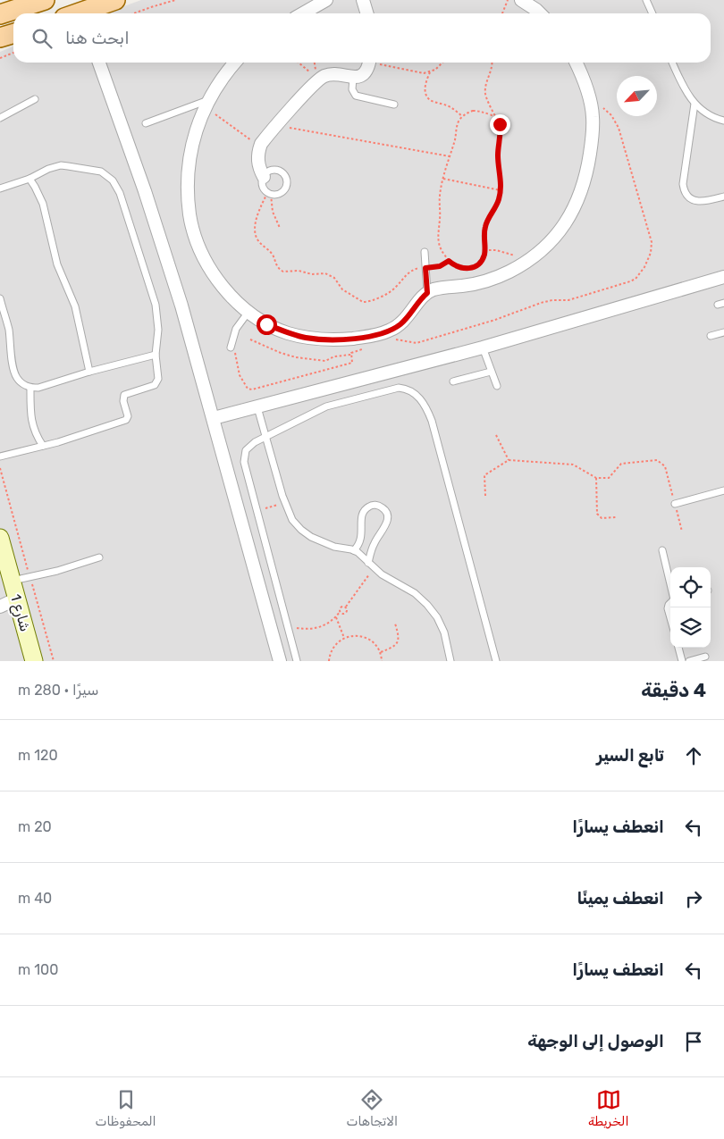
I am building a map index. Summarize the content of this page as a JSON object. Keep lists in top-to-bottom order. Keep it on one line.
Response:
{"streets":{"street":["شارع 1"]},"north":"bottom left","page":{"search":"ابحث هنا","heading":["4 دقيقة","سيرًا · 280 m"],"list":[["تابع السير","120 m"],["انعطف يسارًا","20 m"],["انعطف يمينًا","40 m"],["انعطف يسارًا","100 m"],"الوصول إلى الوجهة"],"nav":["الخريطة","الاتجاهات","المحفوظات"]}}
